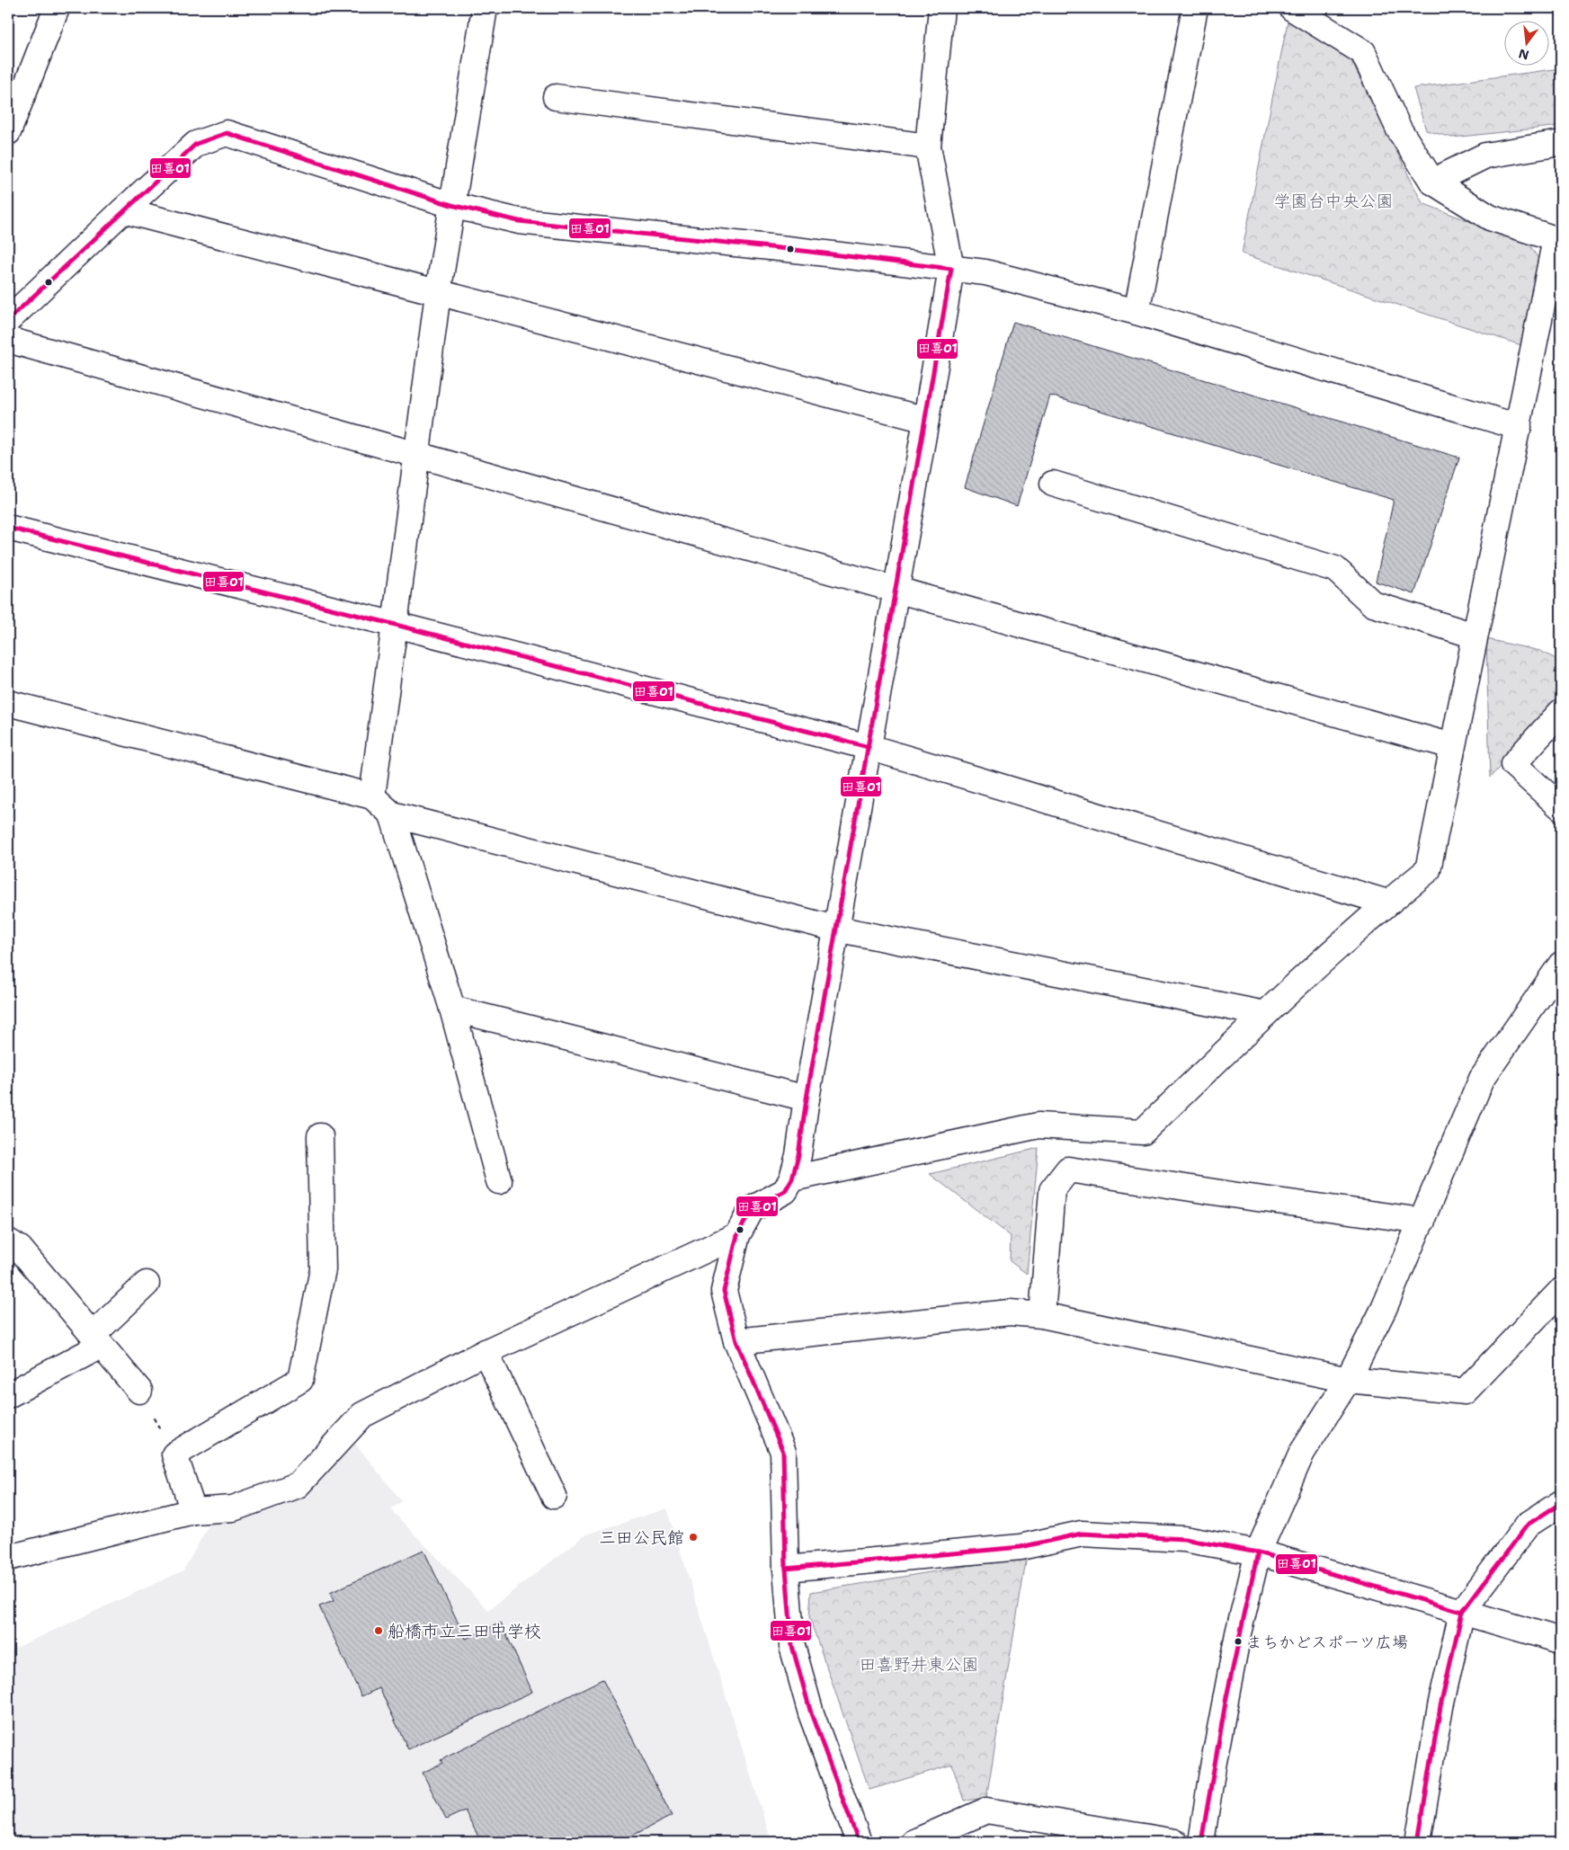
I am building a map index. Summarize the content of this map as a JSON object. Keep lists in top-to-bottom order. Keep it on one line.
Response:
{"parks":["学園台中央公園","田喜野井東公園"],"places":["三田公民館","船橋市立三田中学校","まちかどスポーツ広場"],"lines":["transit line 田喜01"],"north":"bottom"}
